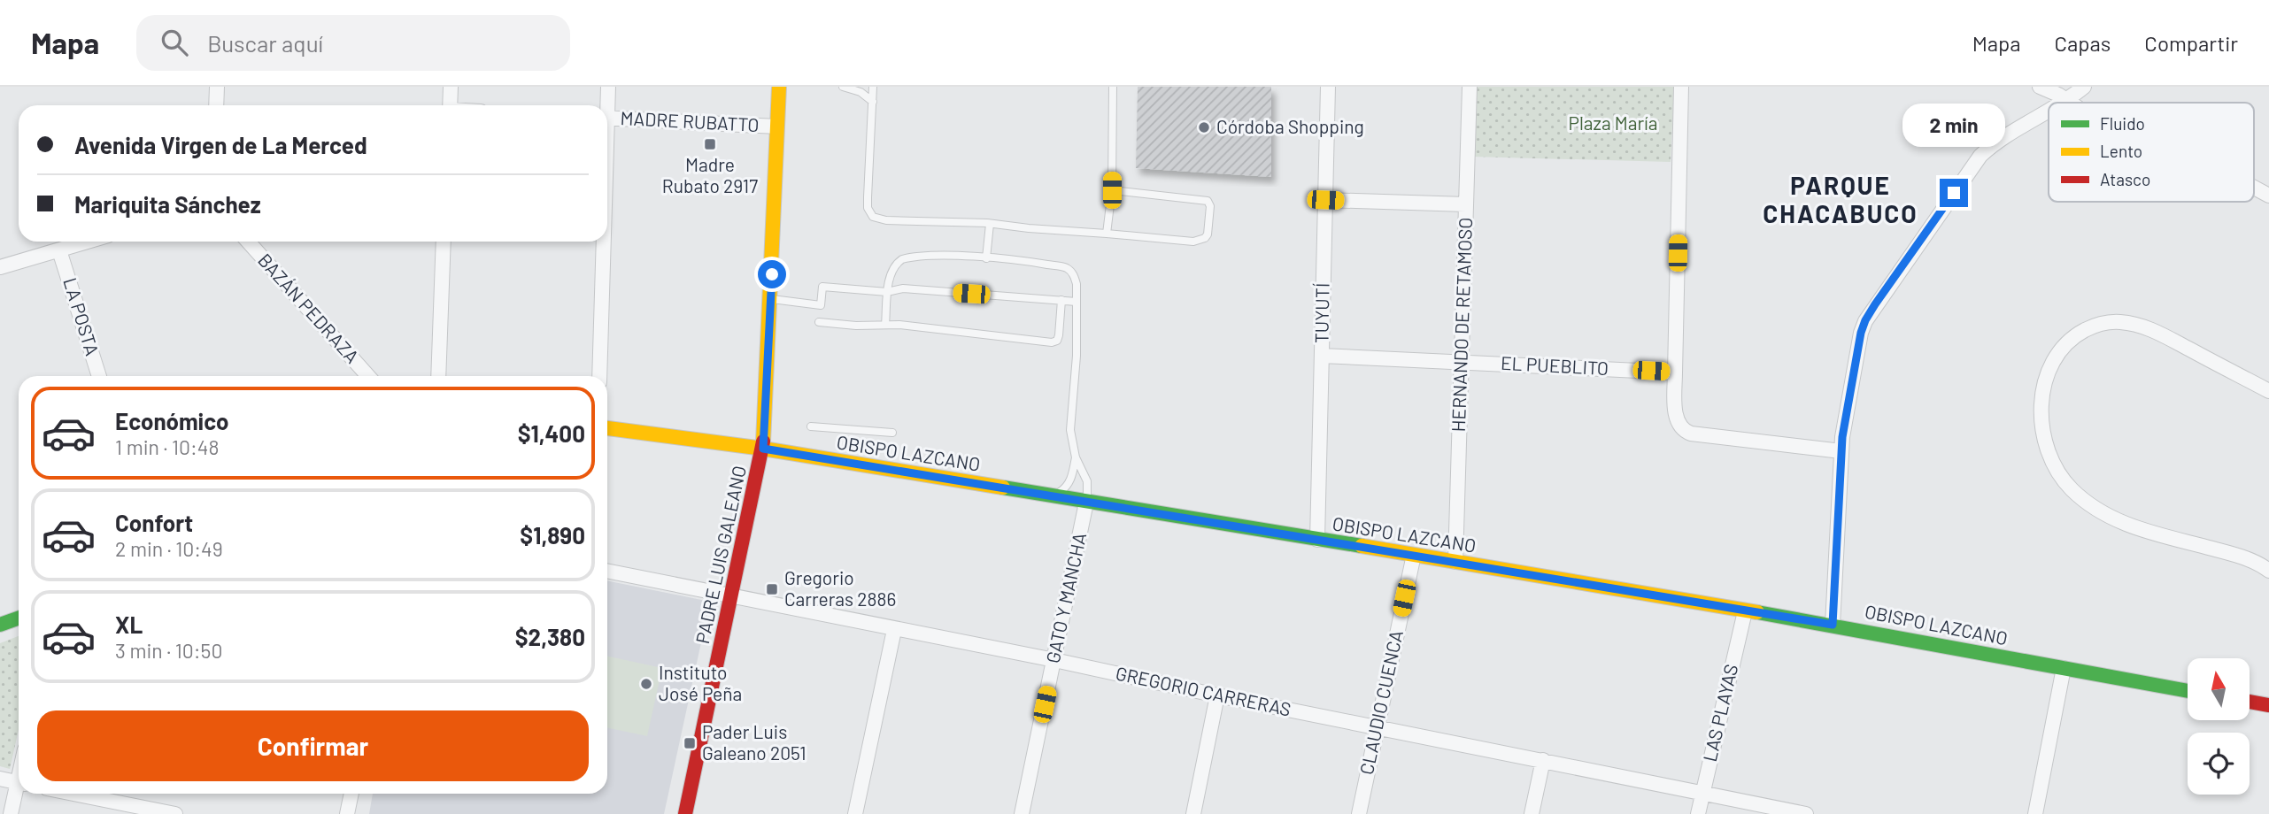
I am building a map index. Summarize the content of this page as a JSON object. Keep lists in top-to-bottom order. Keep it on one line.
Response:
{"streets":{"main road":["OBISPO LAZCANO","PADRE LUIS GALEANO"],"street":["MADRE RUBATTO","BAZÁN PEDRAZA","TUYUTÍ","LA POSTA","HERNANDO DE RETAMOSO","EL PUEBLITO","GATO Y MANCHA","GREGORIO CARRERAS","CLAUDIO CUENCA","LAS PLAYAS"]},"crossings":[["MADRE RUBATTO","PADRE LUIS GALEANO"],["TUYUTÍ","EL PUEBLITO"],["TUYUTÍ","OBISPO LAZCANO"],["HERNANDO DE RETAMOSO","EL PUEBLITO"],["HERNANDO DE RETAMOSO","OBISPO LAZCANO"],["OBISPO LAZCANO","PADRE LUIS GALEANO"],["OBISPO LAZCANO","GATO Y MANCHA"],["OBISPO LAZCANO","CLAUDIO CUENCA"],["OBISPO LAZCANO","LAS PLAYAS"],["PADRE LUIS GALEANO","GREGORIO CARRERAS"],["GATO Y MANCHA","GREGORIO CARRERAS"],["GREGORIO CARRERAS","CLAUDIO CUENCA"],["GREGORIO CARRERAS","LAS PLAYAS"]],"districts":["PARQUE CHACABUCO"],"parks":["Plaza María"],"places":{"other":["Córdoba Shopping","Instituto José Peña"],"transit":["Madre Rubato 2917","Gregorio Carreras 2886","Pader Luis Galeano 2051"]},"legend":["Fluido","Lento","Atasco"],"north":"top","page":{"header":"Mapa","search":"Buscar aquí","nav":["Mapa","Capas","Compartir"],"bubble":"2 min","banner":["Avenida Virgen de La Merced","Mariquita Sánchez"],"list":[{"name":"Económico","note":"1 min · 10:48","value":"$1,400"},{"name":"Confort","note":"2 min · 10:49","value":"$1,890"},{"name":"XL","note":"3 min · 10:50","value":"$2,380"}],"buttons":"Confirmar"}}
